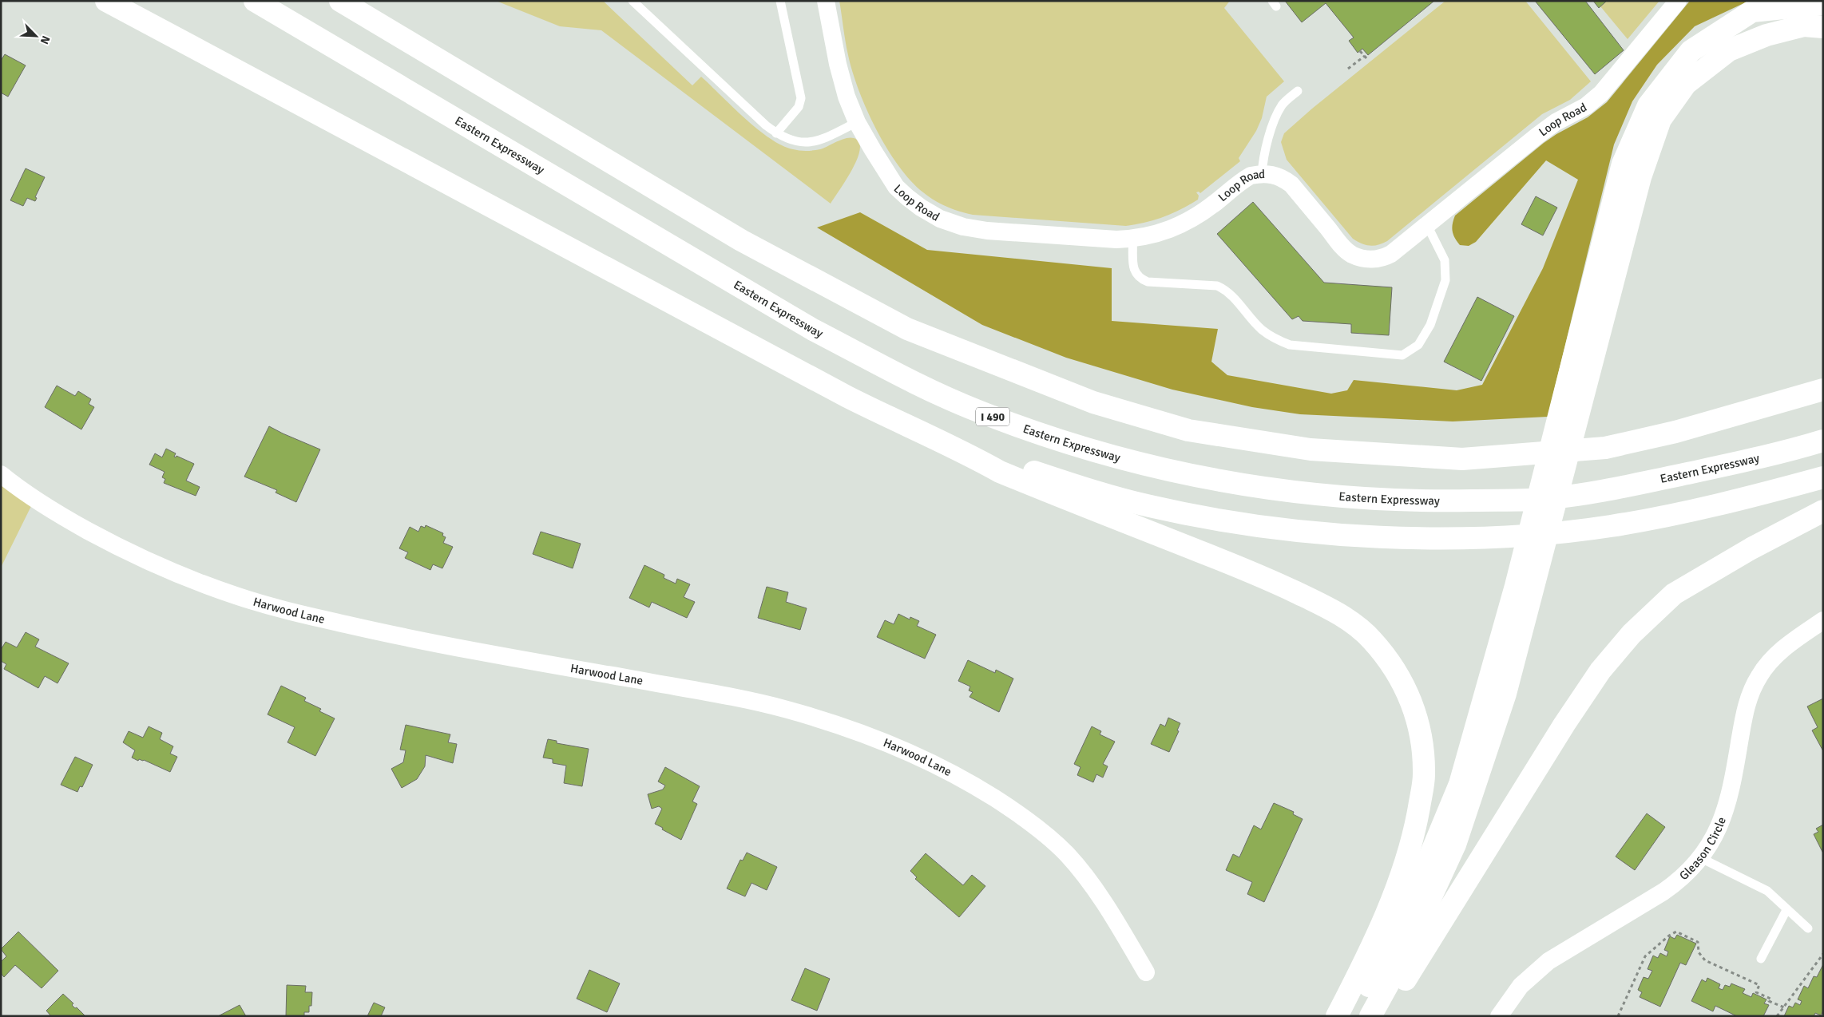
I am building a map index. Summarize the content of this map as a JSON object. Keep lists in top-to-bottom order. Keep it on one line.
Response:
{"streets":{"highway":["Eastern Expressway","I 490"],"street":["Loop Road","Harwood Lane","Gleason Circle"]},"north":"bottom right"}
